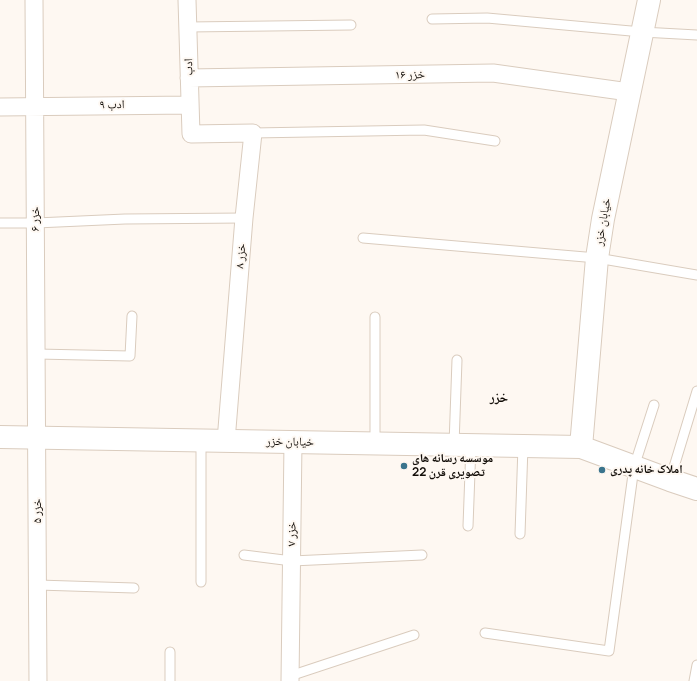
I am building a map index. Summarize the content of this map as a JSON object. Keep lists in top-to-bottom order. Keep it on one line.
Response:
{"streets":{"street":["ادب","خزر ۱۶","ادب ۹","خزر ۶","خیابان خزر","خزر ۸","خزر ۵","خزر ۷"]},"crossings":[["ادب","خزر ۱۶"],["ادب","ادب ۹"],["ادب","خزر ۸"],["خزر ۱۶","خیابان خزر"],["ادب ۹","خزر ۶"],["خزر ۶","خیابان خزر"],["خزر ۶","خزر ۵"],["خیابان خزر","خزر ۸"],["خیابان خزر","خزر ۵"],["خیابان خزر","خزر ۷"]],"districts":["خزر"],"places":["موسسه رسانه های تصویری قرن 22","املاک خانه پدری"]}
